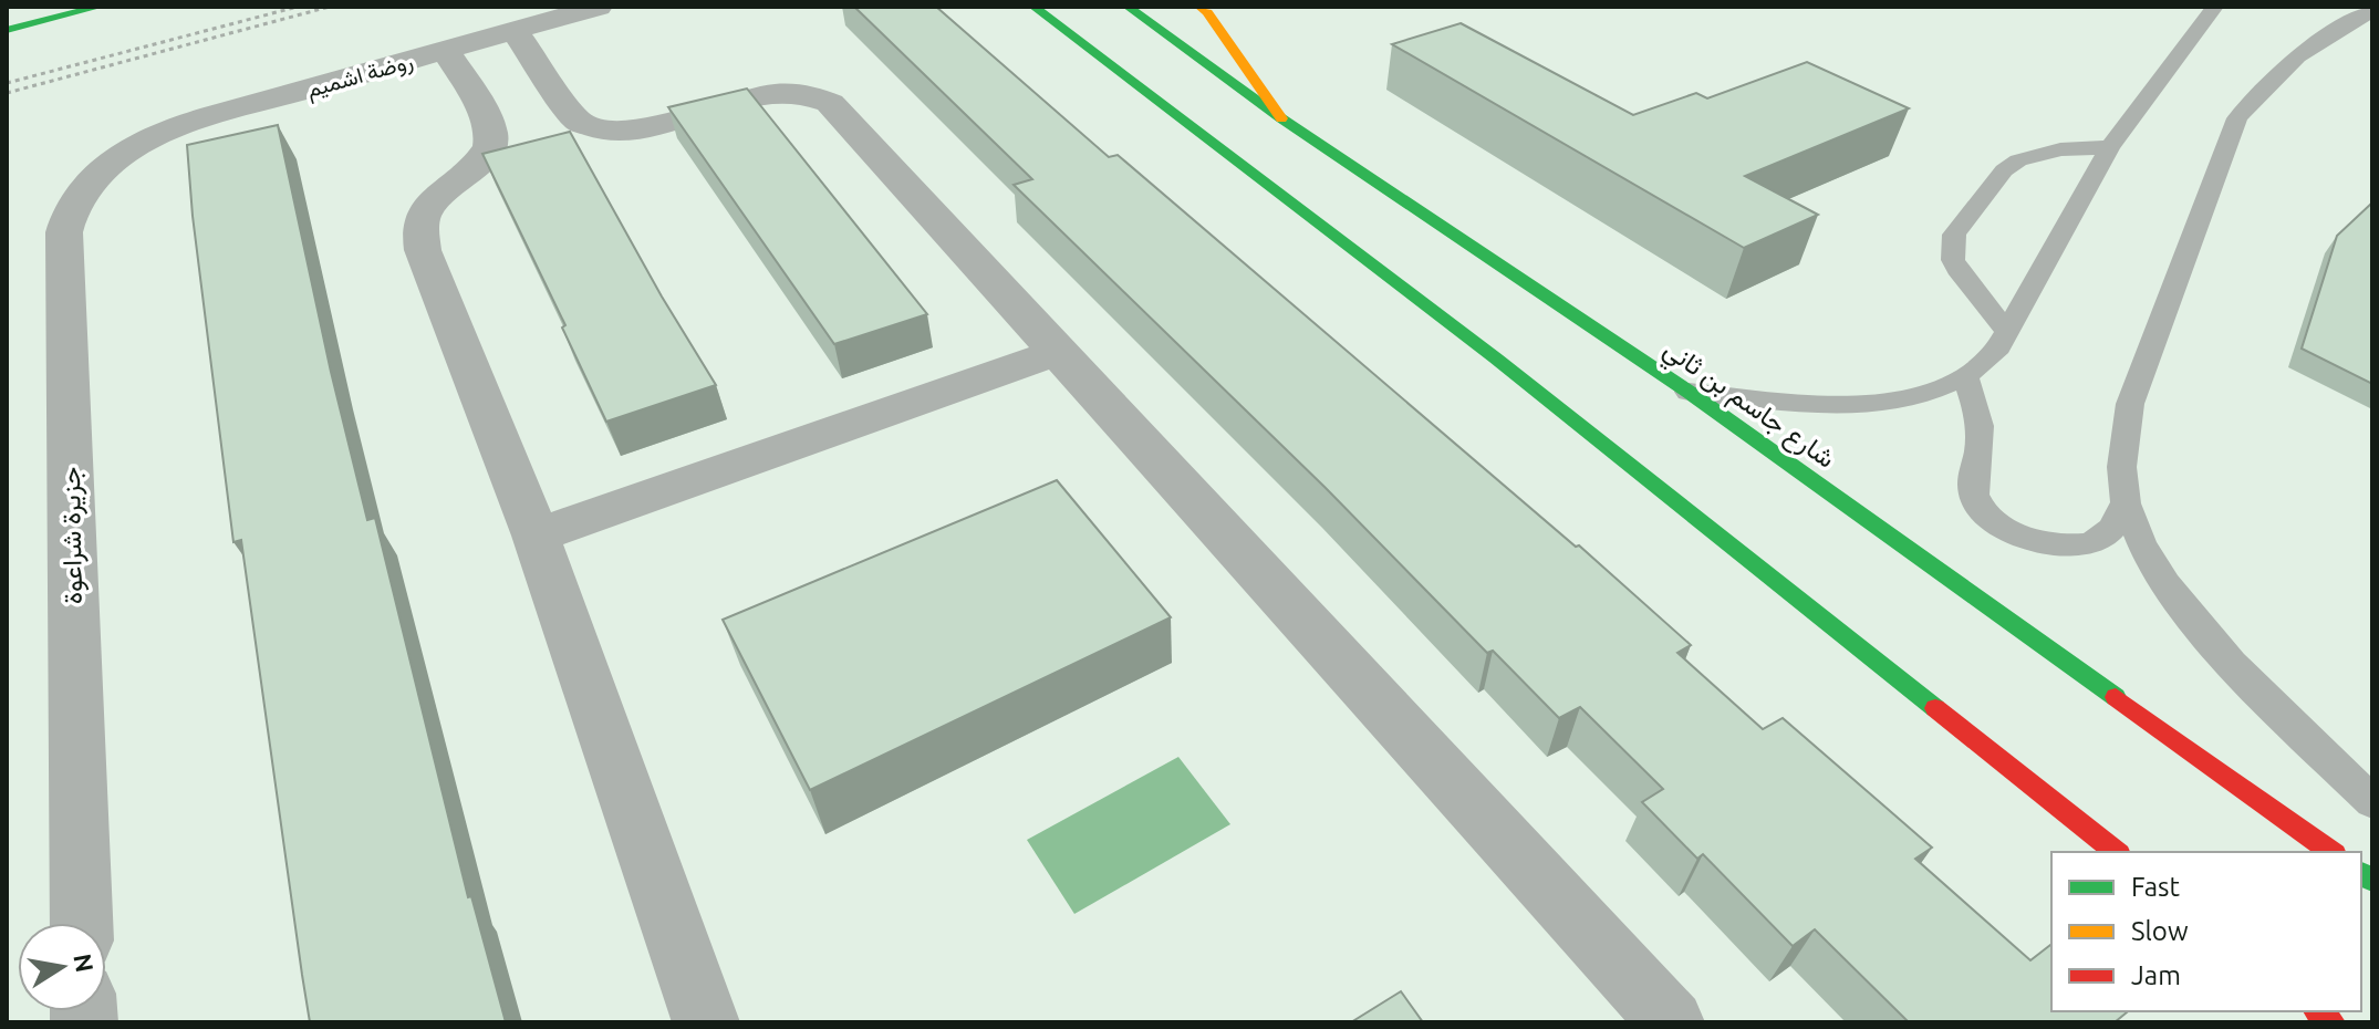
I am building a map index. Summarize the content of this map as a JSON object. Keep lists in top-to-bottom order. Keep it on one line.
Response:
{"streets":{"main road":["شارع جاسم بن ثاني"],"street":["روضة اشميم","جزيرة شراعوة"]},"crossings":[["روضة اشميم","جزيرة شراعوة"]],"legend":["Fast","Slow","Jam"],"north":"right"}
